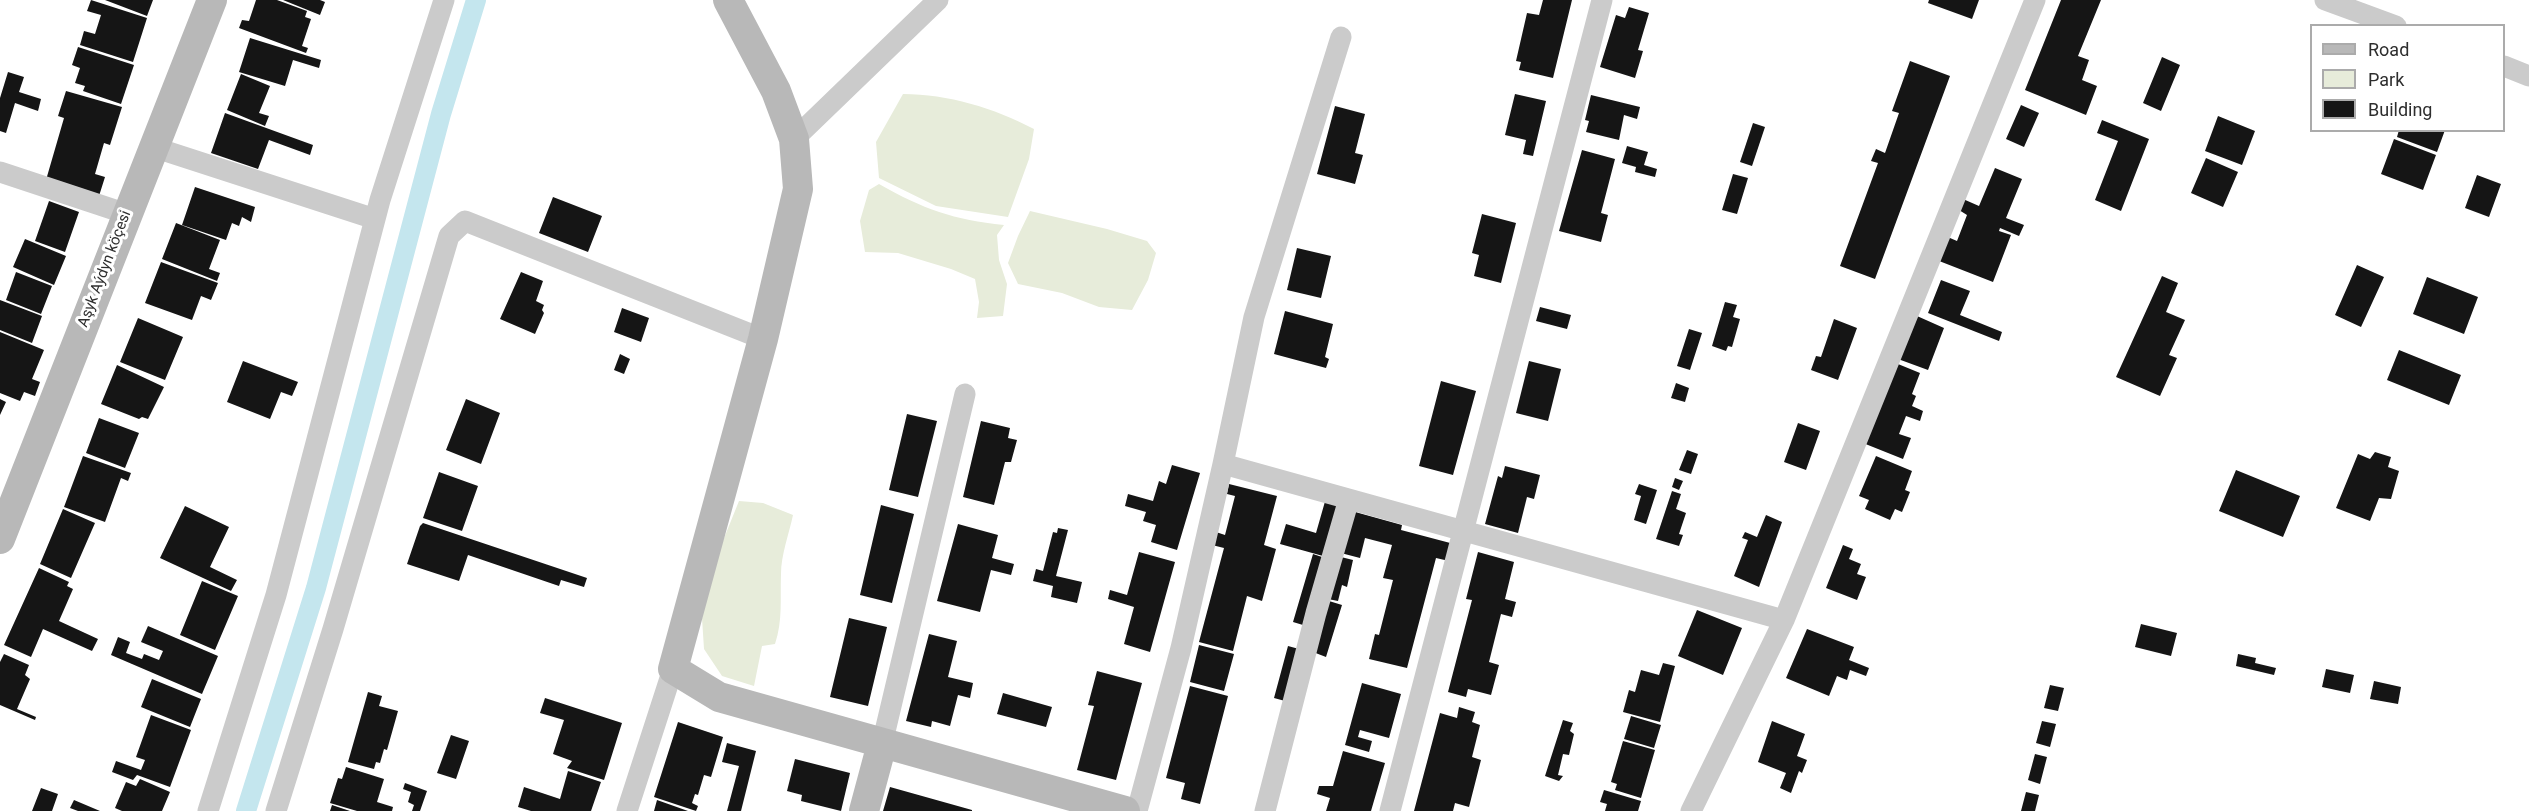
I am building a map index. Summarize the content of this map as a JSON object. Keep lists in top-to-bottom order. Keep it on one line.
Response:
{"streets":{"street":["Aşyk Aýdyn köçesi"]},"legend":["Road","Park","Building"]}
